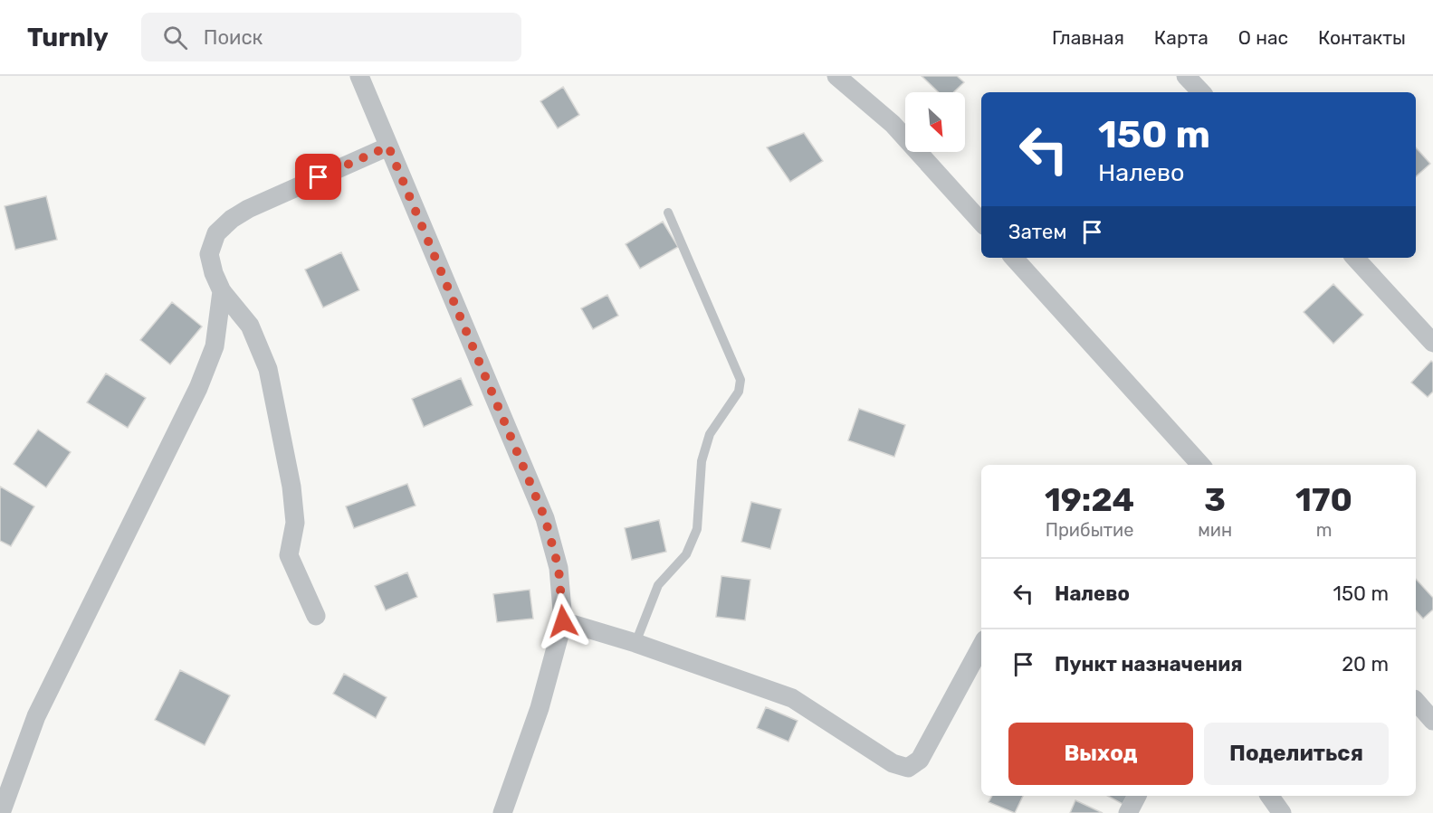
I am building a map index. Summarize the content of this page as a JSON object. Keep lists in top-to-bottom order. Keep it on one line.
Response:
{"north":"bottom right","page":{"header":"Turnly","search":"Поиск","nav":["Главная","Карта","О нас","Контакты"],"turn":["150 m","Налево"],"then":"Затем","eta":["19:24","Прибытие","3","мин","170","m"],"list":[{"name":"Налево","value":"150 m"},{"name":"Пункт назначения","value":"20 m"}],"buttons":["Выход","Поделиться"]}}
